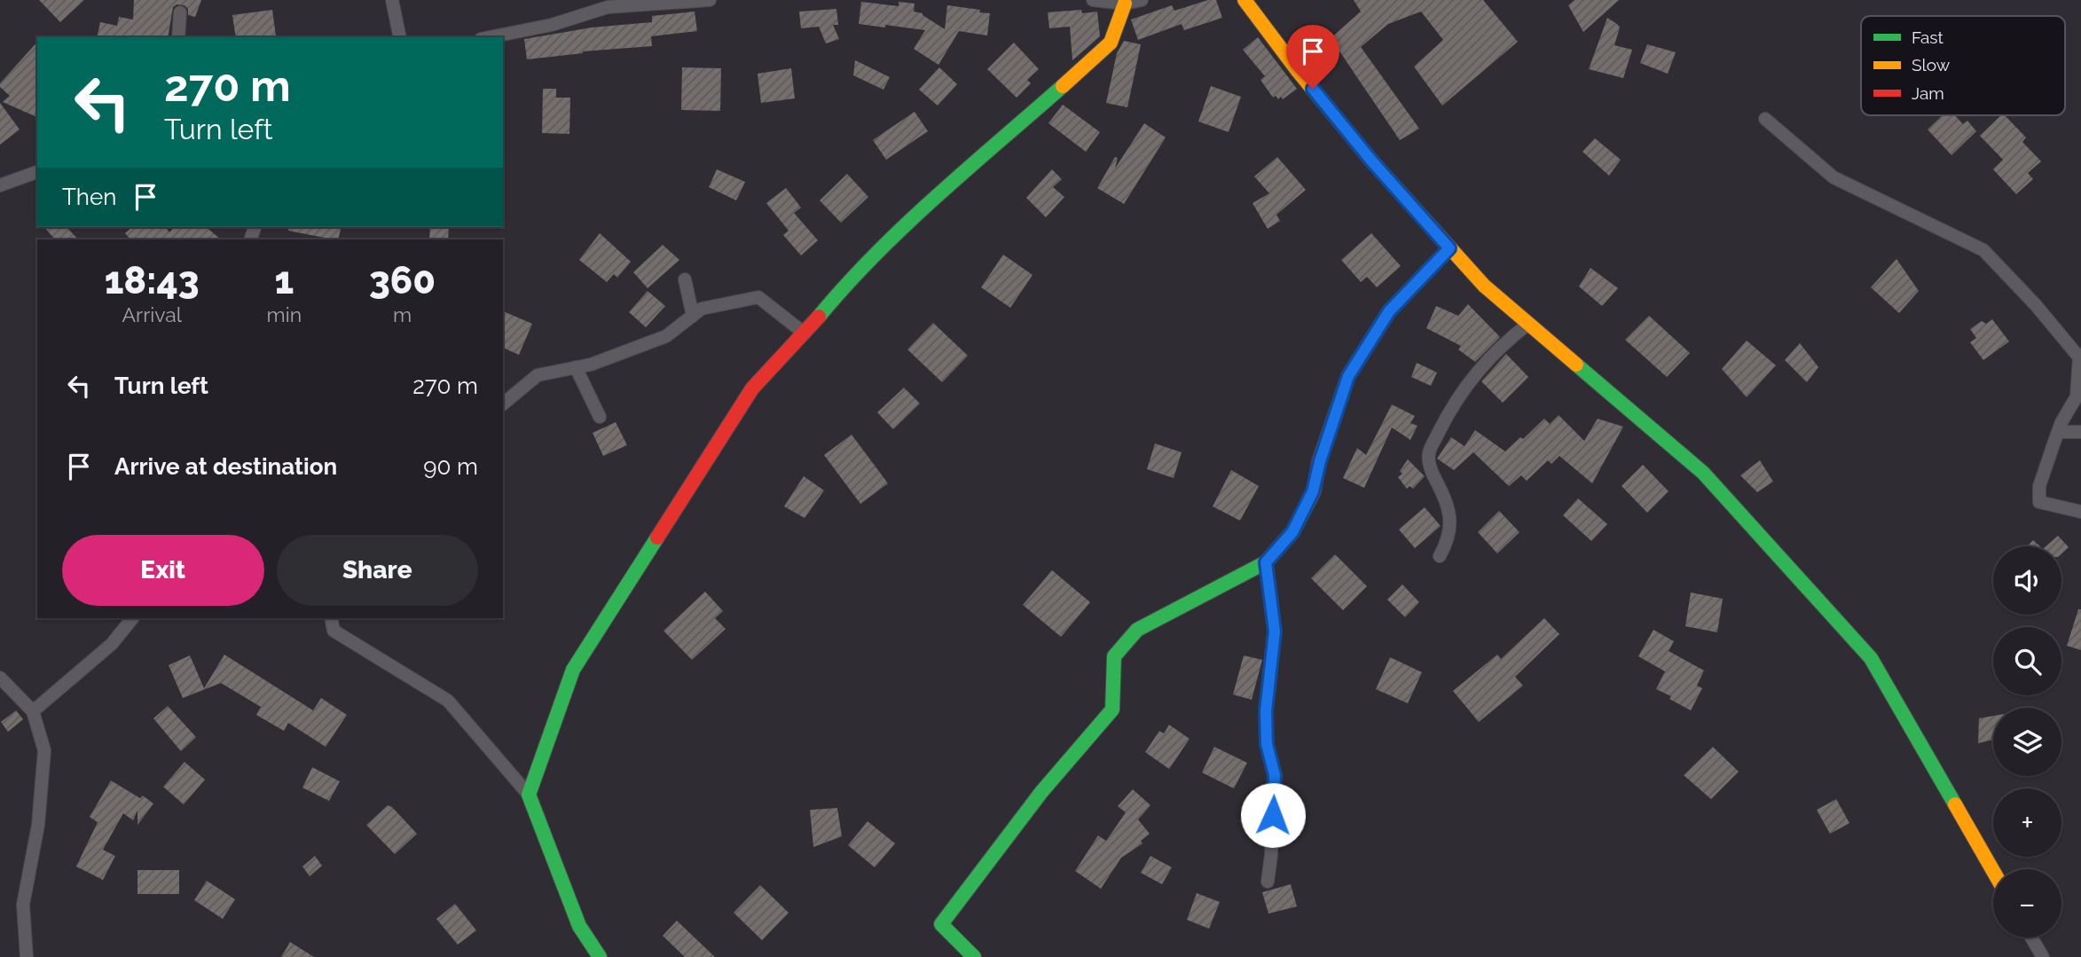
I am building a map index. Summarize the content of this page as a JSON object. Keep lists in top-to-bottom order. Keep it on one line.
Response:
{"legend":["Fast","Slow","Jam"],"page":{"turn":["270 m","Turn left"],"then":"Then","eta":["18:43","Arrival","1","min","360","m"],"list":[{"name":"Turn left","value":"270 m"},{"name":"Arrive at destination","value":"90 m"}],"buttons":["Exit","Share"],"map_buttons":["+","−"]}}
